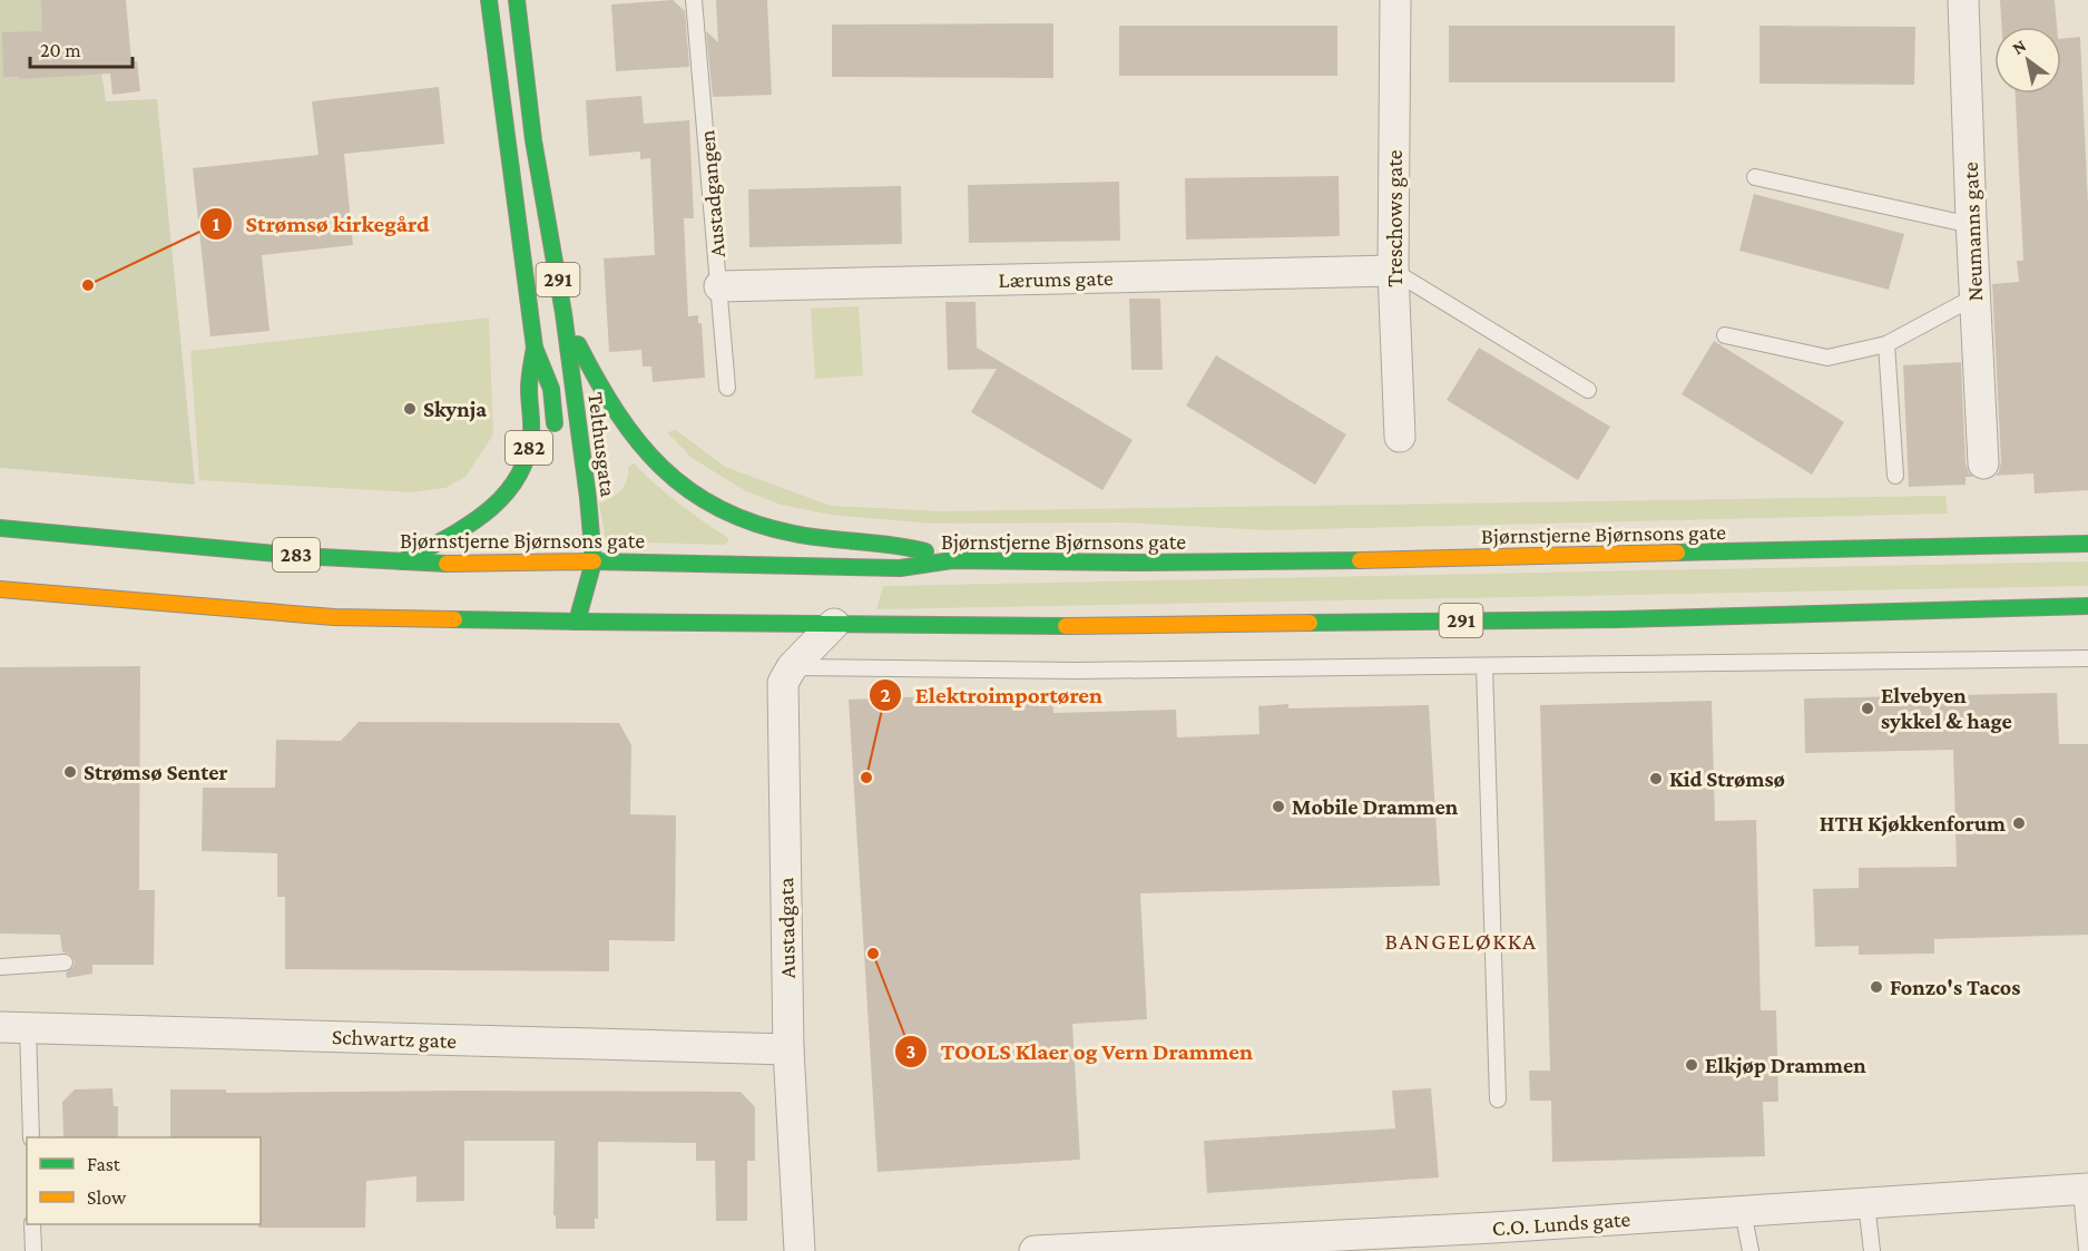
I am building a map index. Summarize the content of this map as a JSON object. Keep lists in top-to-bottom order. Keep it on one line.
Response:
{"streets":{"main road":["291","Telthusgata","282","Bjørnstjerne Bjørnsons gate","283"],"street":["Treschows gate","Neumanns gate","Lærums gate","Austadgata","Schwartz gate","C.O. Lunds gate"],"lane":["Austadgangen"]},"crossings":[["Austadgangen","Lærums gate"],["Treschows gate","Lærums gate"],["291","Telthusgata"],["291","Austadgata"],["Telthusgata","Bjørnstjerne Bjørnsons gate"],["Austadgata","Schwartz gate"]],"districts":["BANGELØKKA"],"places":["Strømsø kirkegård","Skynja","Elvebyen sykkel & hage","Strømsø Senter","Elektroimportøren","Kid Strømsø","Mobile Drammen","HTH Kjøkkenforum","TOOLS Klaer og Vern Drammen","Fonzo's Tacos","Elkjøp Drammen"],"legend":["Fast","Slow"],"scale_bar":"20 m","north":"top left"}
